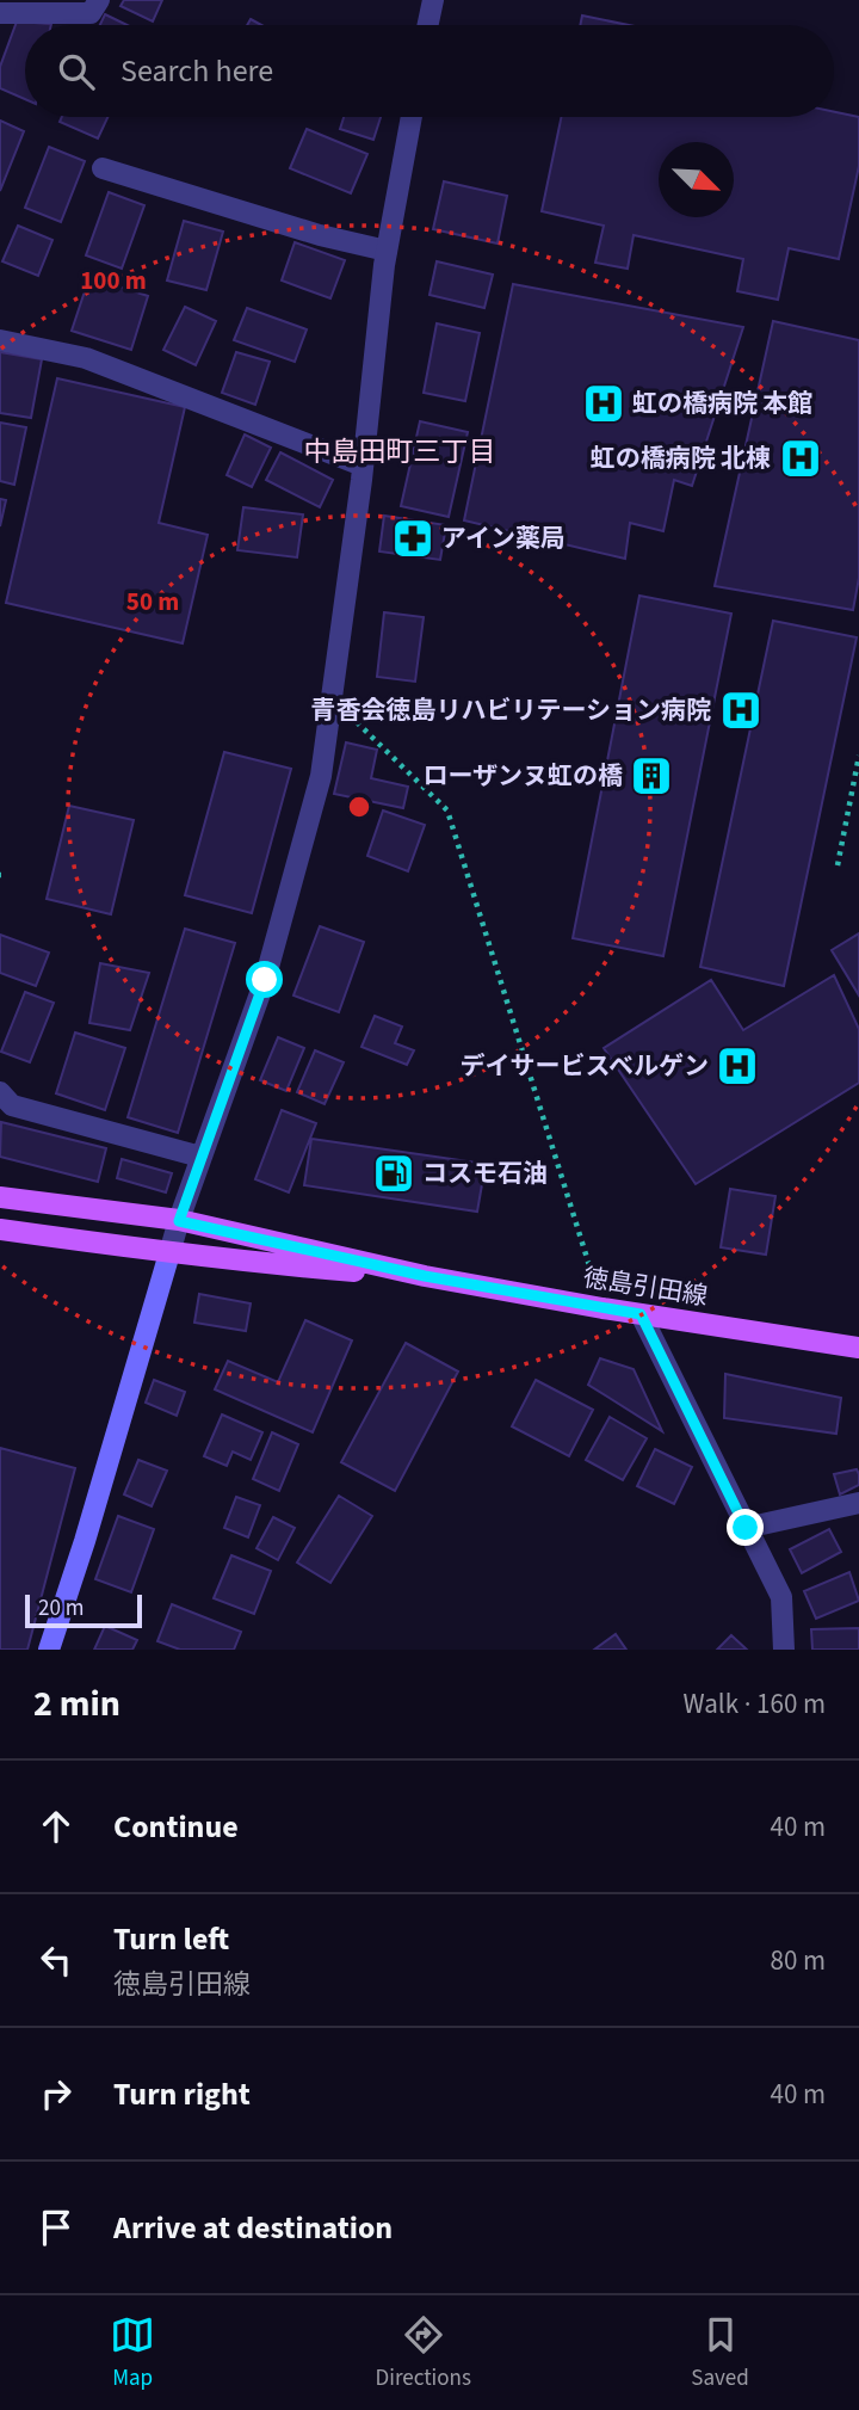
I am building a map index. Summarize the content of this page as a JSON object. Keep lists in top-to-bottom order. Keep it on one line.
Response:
{"streets":{"main road":["徳島引田線"]},"districts":["中島田町三丁目"],"places":{"hospital":["虹の橋病院 本館","虹の橋病院 北棟","青香会徳島リハビリテーション病院","デイサービスベルゲン"],"pharmacy":["アイン薬局"],"building":["ローザンヌ虹の橋"],"fuel station":["コスモ石油"]},"scale_bar":"20 m","north":"bottom right","page":{"search":"Search here","scale":"20 m","heading":["2 min","Walk · 160 m"],"list":[["Continue","40 m"],["Turn left","徳島引田線","80 m"],["Turn right","40 m"],"Arrive at destination"],"nav":["Map","Directions","Saved"]},"rings":["100 m","50 m"]}
